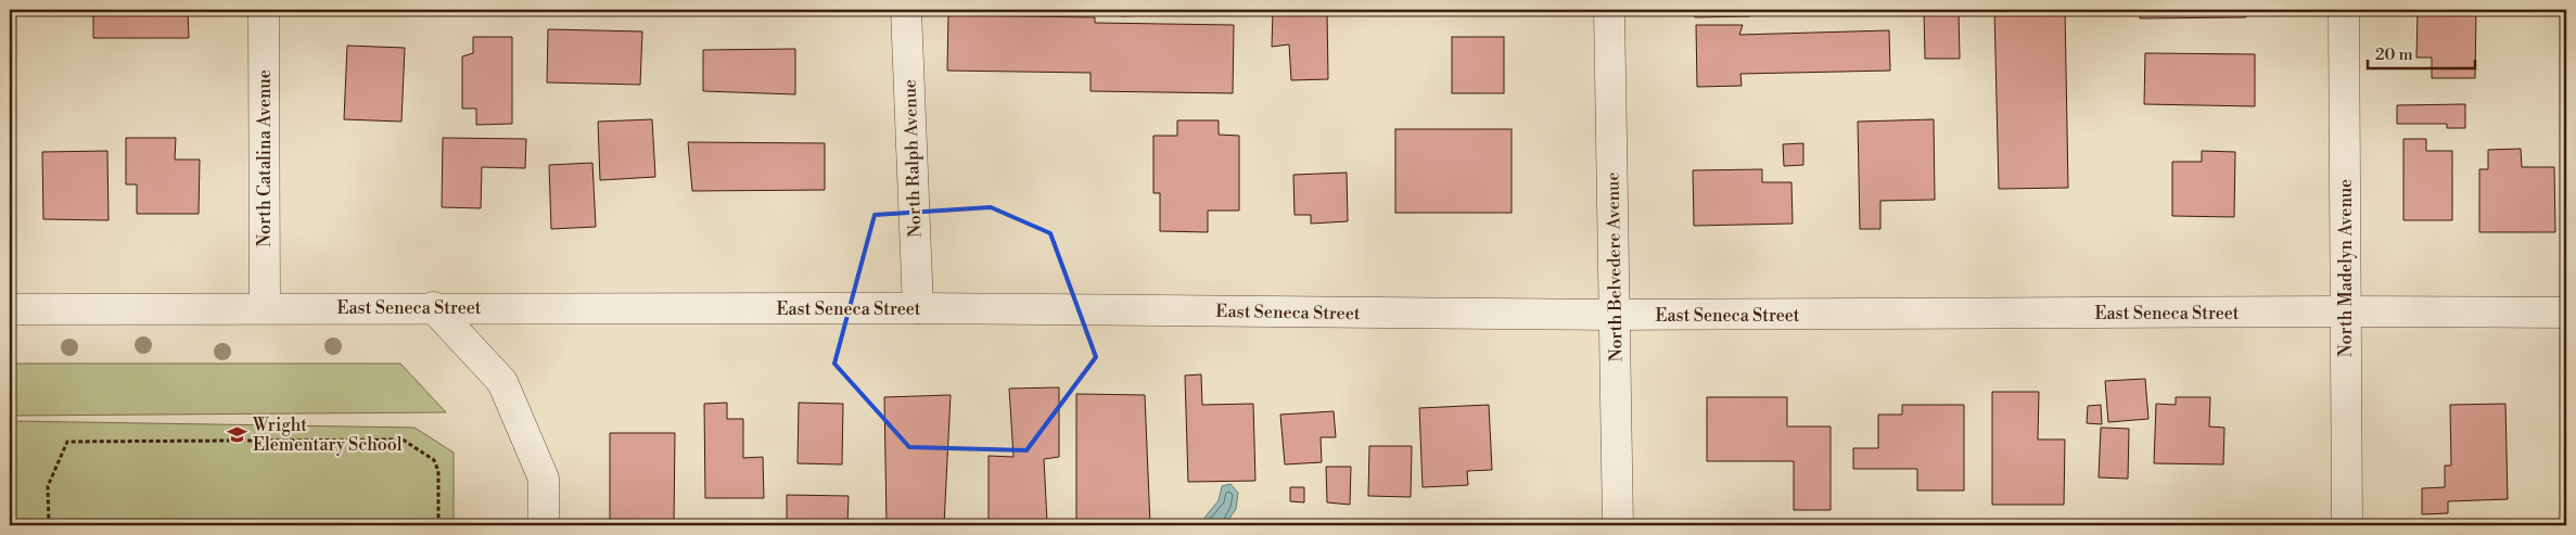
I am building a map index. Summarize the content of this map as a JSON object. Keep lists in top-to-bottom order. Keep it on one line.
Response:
{"streets":{"street":["North Catalina Avenue","North Ralph Avenue","North Belvedere Avenue","North Madelyn Avenue","East Seneca Street"]},"crossings":[["North Catalina Avenue","East Seneca Street"],["North Ralph Avenue","East Seneca Street"],["North Belvedere Avenue","East Seneca Street"],["North Madelyn Avenue","East Seneca Street"]],"places":{"school or university":["Wright Elementary School"]},"scale_bar":"20 m"}
